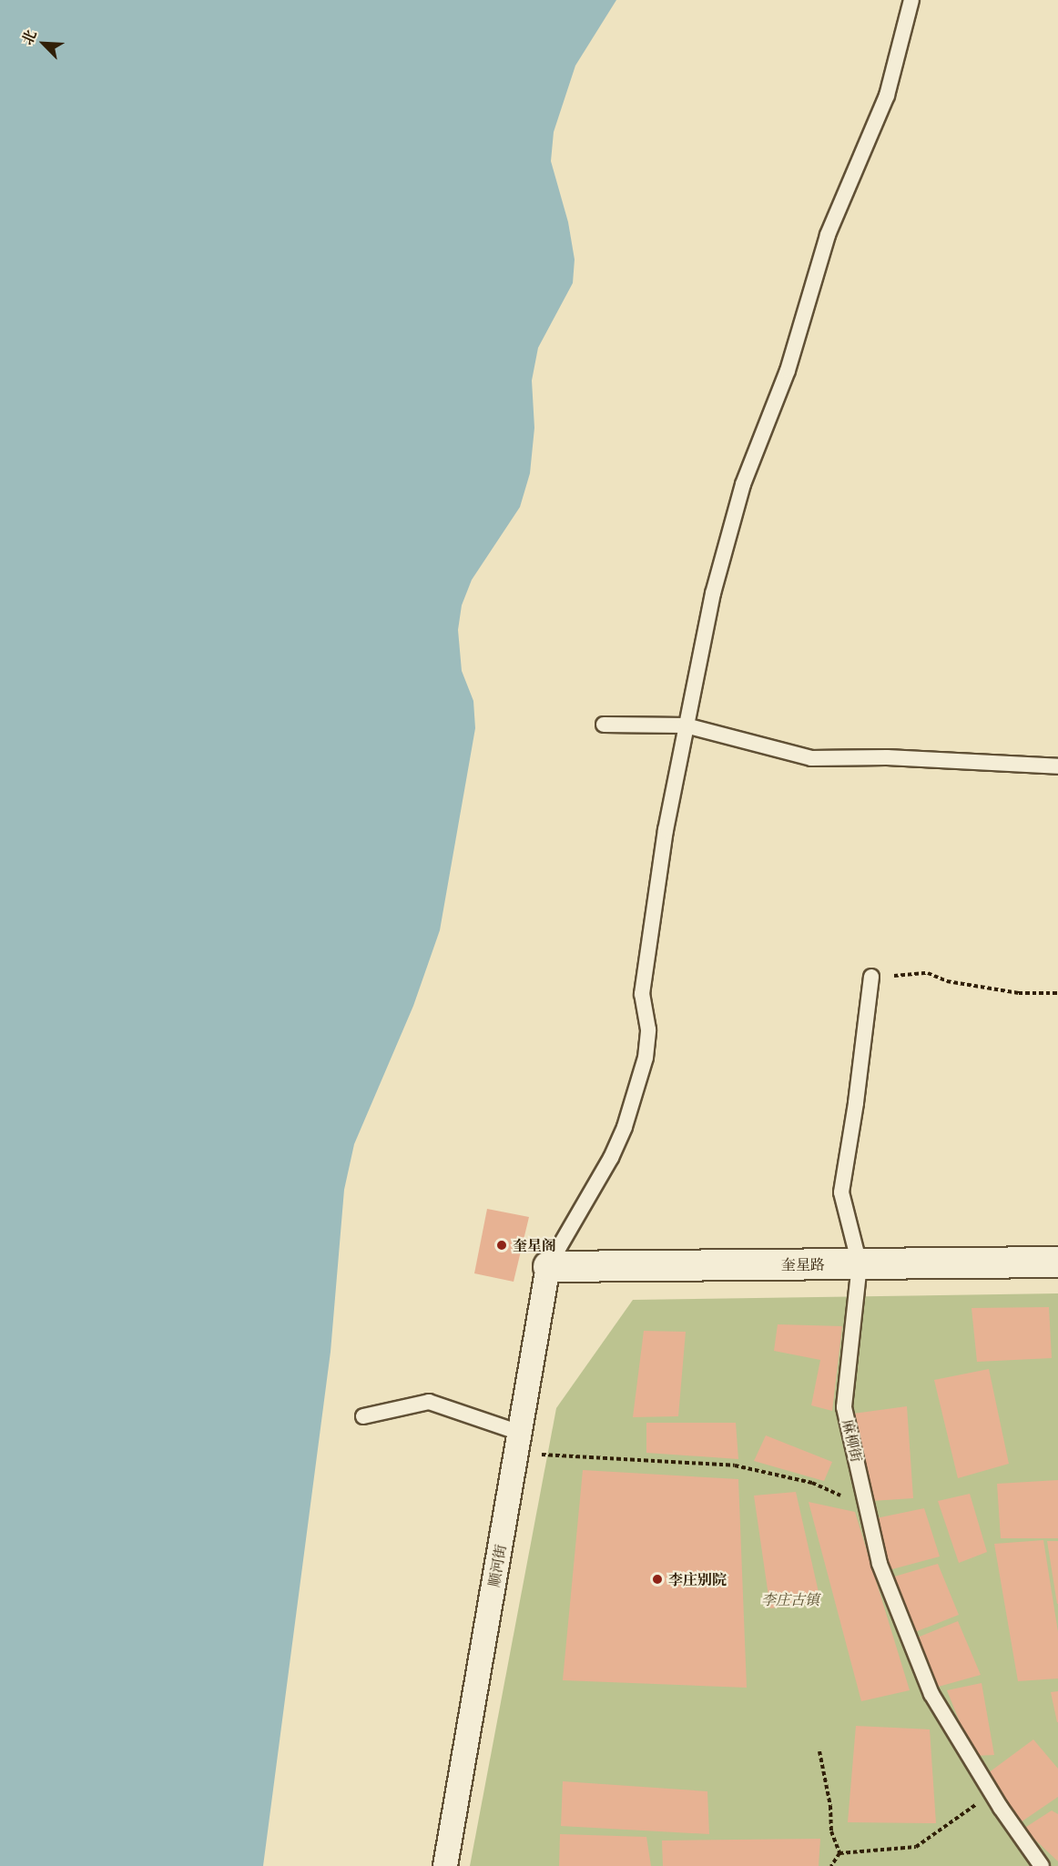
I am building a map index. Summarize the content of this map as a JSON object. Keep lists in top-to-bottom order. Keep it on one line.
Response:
{"streets":{"street":["奎星路","顺河街"],"lane":["麻柳街"]},"crossings":[["奎星路","麻柳街"],["奎星路","顺河街"]],"parks":["李庄古镇"],"places":["奎星阁","李庄别院"],"north":"top left"}
